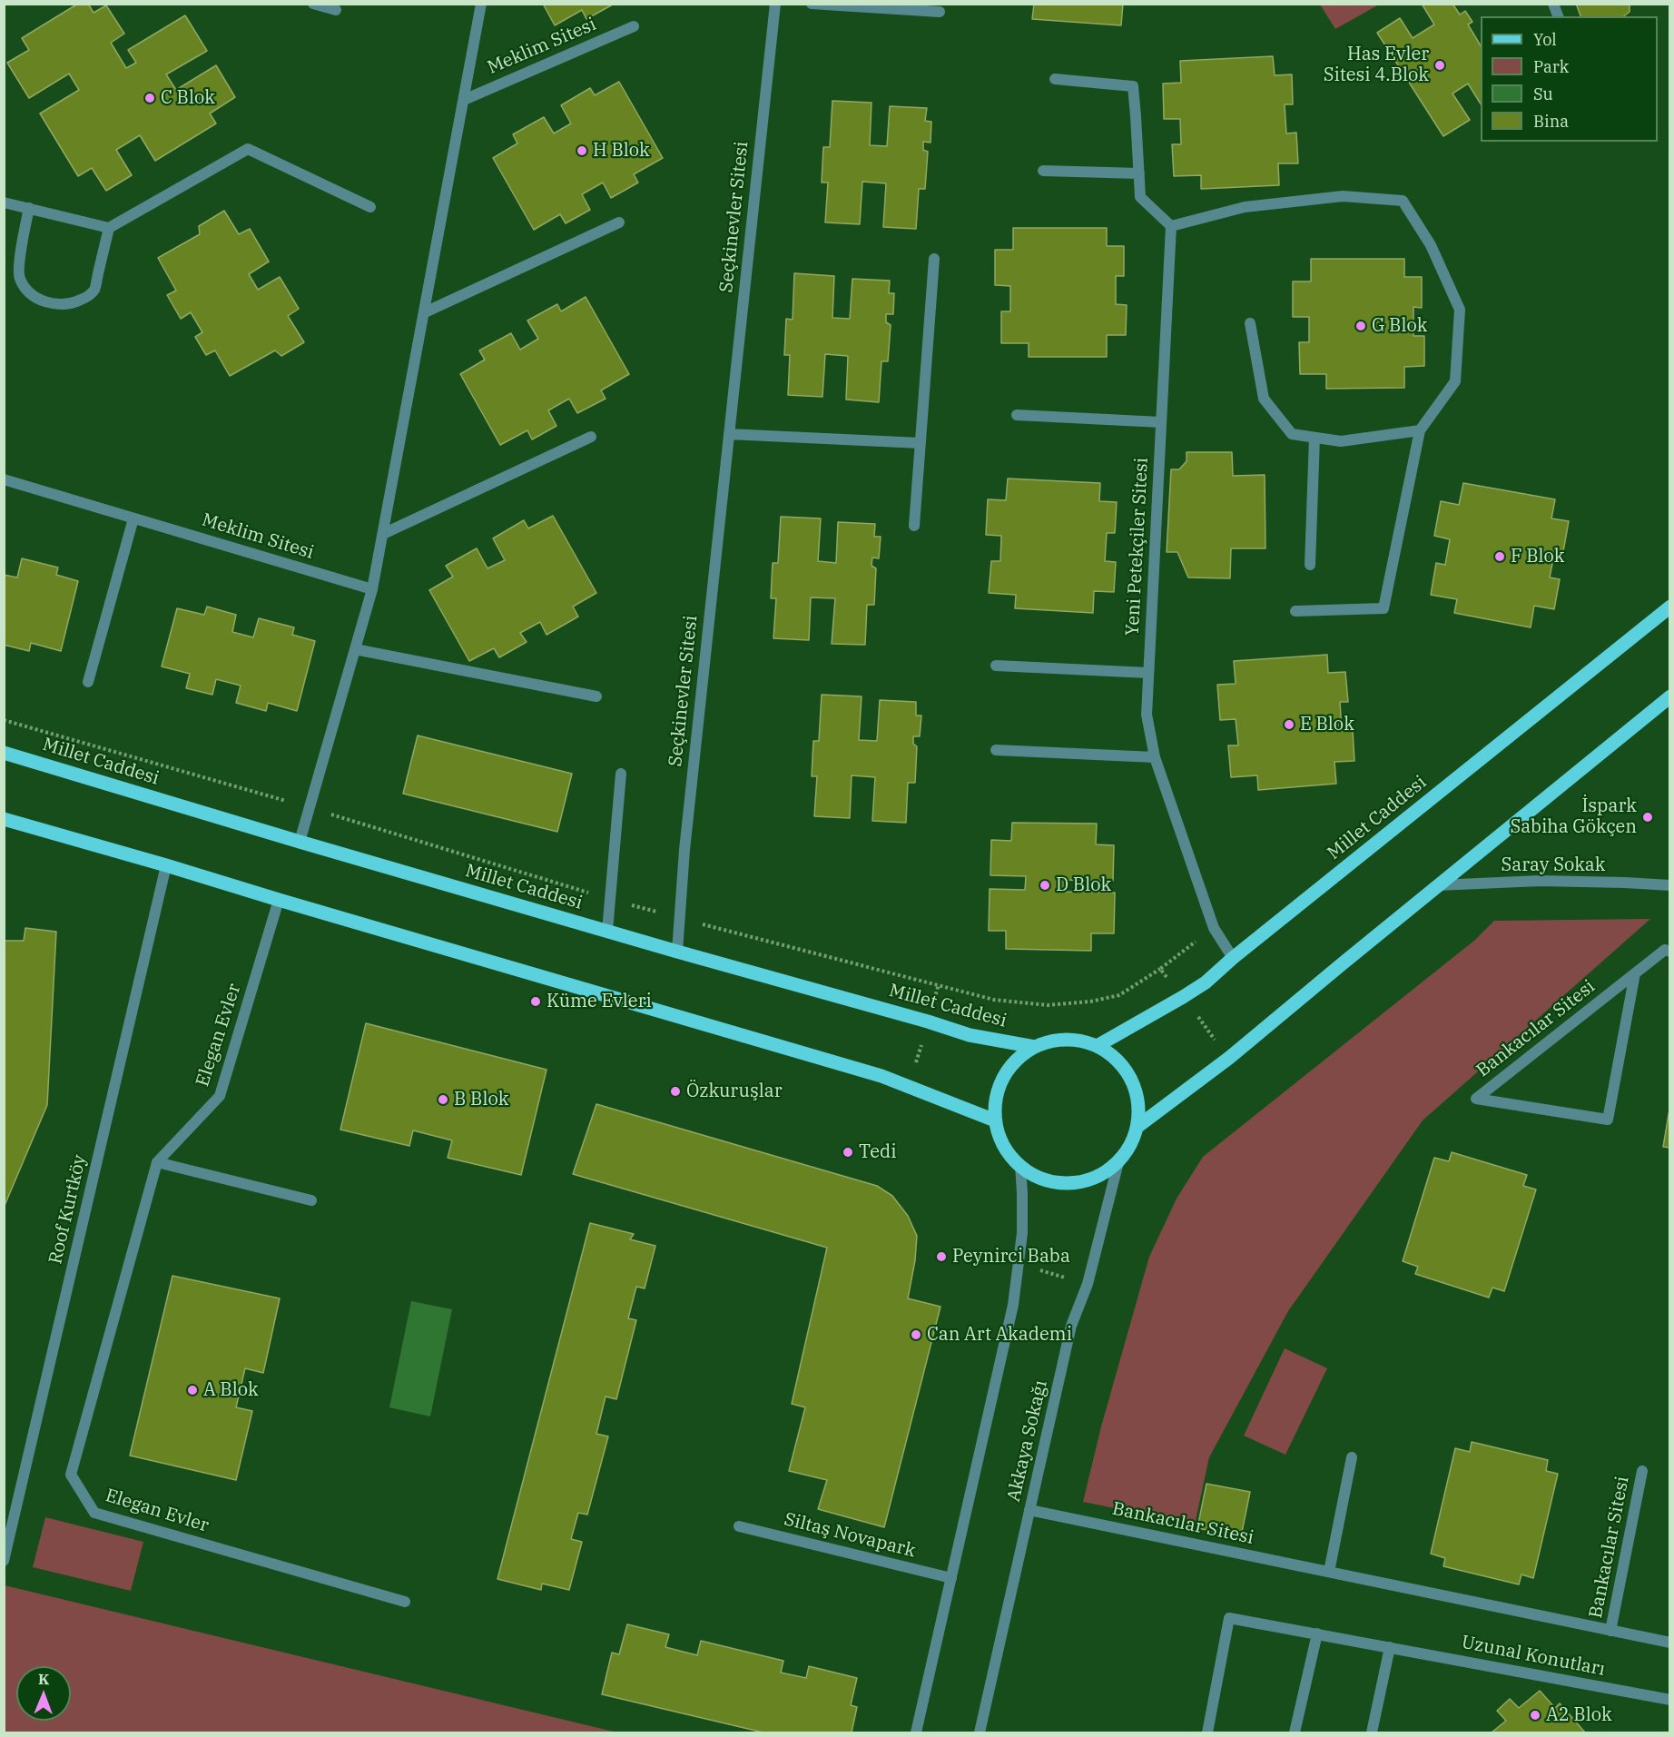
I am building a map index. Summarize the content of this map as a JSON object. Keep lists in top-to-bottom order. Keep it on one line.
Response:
{"streets":{"main road":["Millet Caddesi"],"street":["Meklim Sitesi","Seçkinevler Sitesi","Yeni Petekçiler Sitesi","Saray Sokak","Bankacılar Sitesi","Elegan Evler","Roof Kurtköy","Akkaya Sokağı","Siltaş Novapark","Uzunal Konutları"]},"crossings":[["Meklim Sitesi","Millet Caddesi"],["Seçkinevler Sitesi","Millet Caddesi"],["Yeni Petekçiler Sitesi","Millet Caddesi"],["Millet Caddesi","Akkaya Sokağı"],["Bankacılar Sitesi","Akkaya Sokağı"]],"places":["Has Evler Sitesi 4.Blok","C Blok","H Blok","G Blok","F Blok","E Blok","İspark Sabiha Gökçen","D Blok","Küme Evleri","Özkuruşlar","B Blok","Tedi","Peynirci Baba","Can Art Akademi","A Blok","A2 Blok"],"legend":["Yol","Park","Su","Bina"],"north":"top"}
